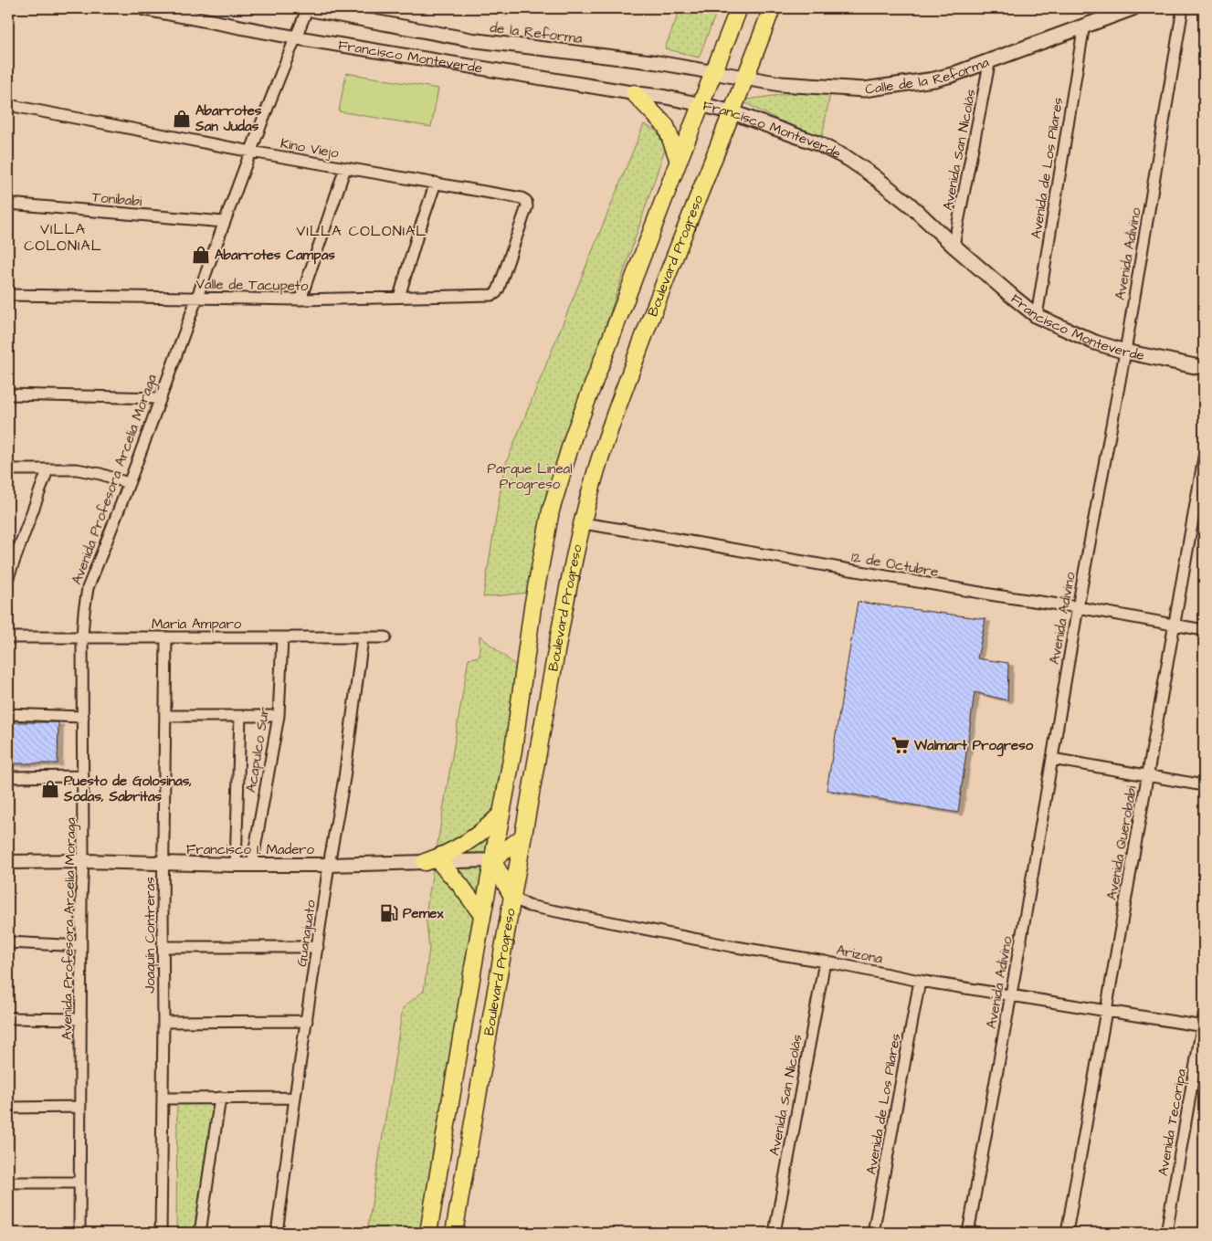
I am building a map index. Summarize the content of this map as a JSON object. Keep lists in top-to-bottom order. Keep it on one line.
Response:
{"streets":{"main road":["Francisco Monteverde","Calle de la Reforma","Boulevard Progreso"],"street":["de la Reforma","Kino Viejo","Avenida San Nicolás","Avenida de Los Pilares","Tonibabi","Avenida Adivino","Valle de Tacupeto","Avenida Profesora Arcelia Moraga","12 de Octubre","María Amparo","Acapulco Sur","Avenida Querobabi","Francisco I. Madero","Guanajuato","Joaquín Contreras","Arizona","Avenida Tecoripa"]},"crossings":[["de la Reforma","Calle de la Reforma"],["de la Reforma","Boulevard Progreso"],["de la Reforma","Avenida Profesora Arcelia Moraga"],["Francisco Monteverde","Avenida San Nicolás"],["Francisco Monteverde","Avenida de Los Pilares"],["Francisco Monteverde","Avenida Adivino"],["Francisco Monteverde","Boulevard Progreso"],["Francisco Monteverde","Avenida Profesora Arcelia Moraga"],["Calle de la Reforma","Avenida San Nicolás"],["Calle de la Reforma","Avenida de Los Pilares"],["Calle de la Reforma","Boulevard Progreso"],["Kino Viejo","Valle de Tacupeto"],["Kino Viejo","Avenida Profesora Arcelia Moraga"],["Avenida San Nicolás","Arizona"],["Avenida de Los Pilares","Arizona"],["Tonibabi","Avenida Profesora Arcelia Moraga"],["Avenida Adivino","12 de Octubre"],["Avenida Adivino","Arizona"],["Boulevard Progreso","12 de Octubre"],["Boulevard Progreso","Francisco I. Madero"],["Boulevard Progreso","Arizona"],["Valle de Tacupeto","Avenida Profesora Arcelia Moraga"],["Avenida Profesora Arcelia Moraga","María Amparo"],["Avenida Profesora Arcelia Moraga","Francisco I. Madero"],["12 de Octubre","Avenida Querobabi"],["María Amparo","Acapulco Sur"],["María Amparo","Guanajuato"],["María Amparo","Joaquín Contreras"],["Acapulco Sur","Francisco I. Madero"],["Avenida Querobabi","Arizona"],["Francisco I. Madero","Guanajuato"],["Francisco I. Madero","Joaquín Contreras"],["Arizona","Avenida Tecoripa"]],"districts":["VILLA COLONIAL","VILLA COLONIAL"],"parks":["Parque Lineal Progreso"],"places":{"shop":["Abarrotes San Judas","Abarrotes Campas","Puesto de Golosinas, Sodas, Sabritas"],"supermarket":["Walmart Progreso"],"fuel station":["Pemex"]}}
